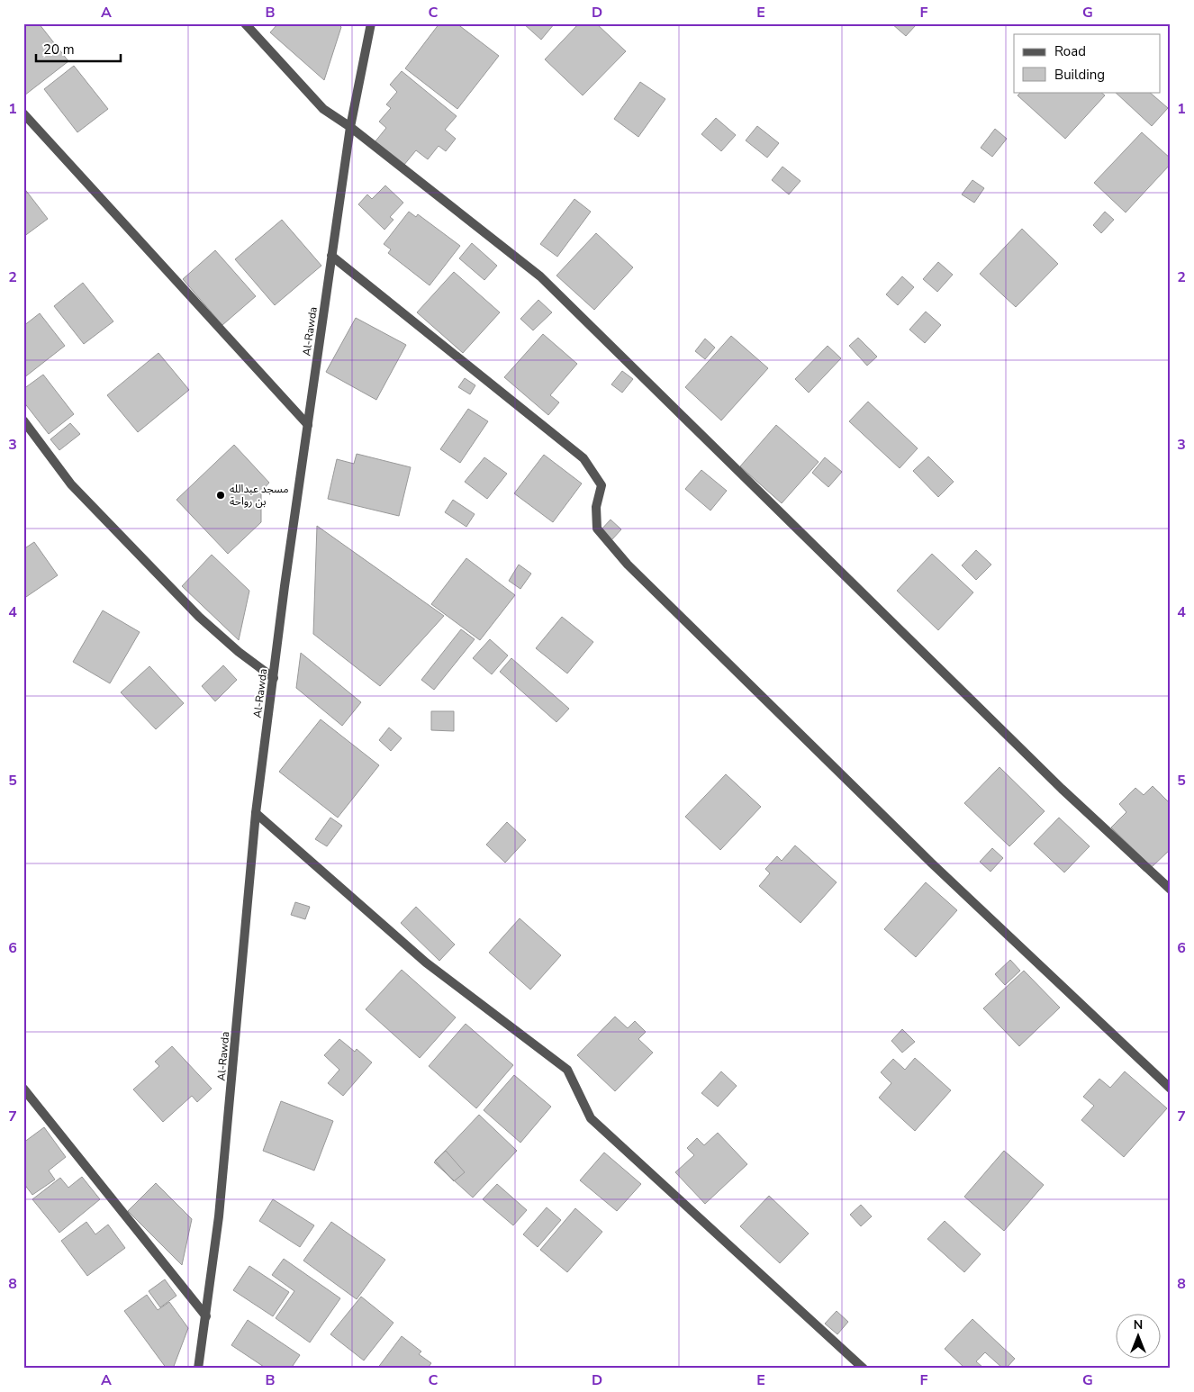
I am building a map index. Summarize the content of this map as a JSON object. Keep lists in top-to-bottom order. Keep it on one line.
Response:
{"streets":{"street":["Al-Rawda"]},"places":["مسجد عبدالله بن رواحة"],"legend":["Road","Building"],"scale_bar":"20 m","north":"top","grid":{"columns":["A","B","C","D","E","F","G"],"rows":["1","2","3","4","5","6","7","8"]}}
